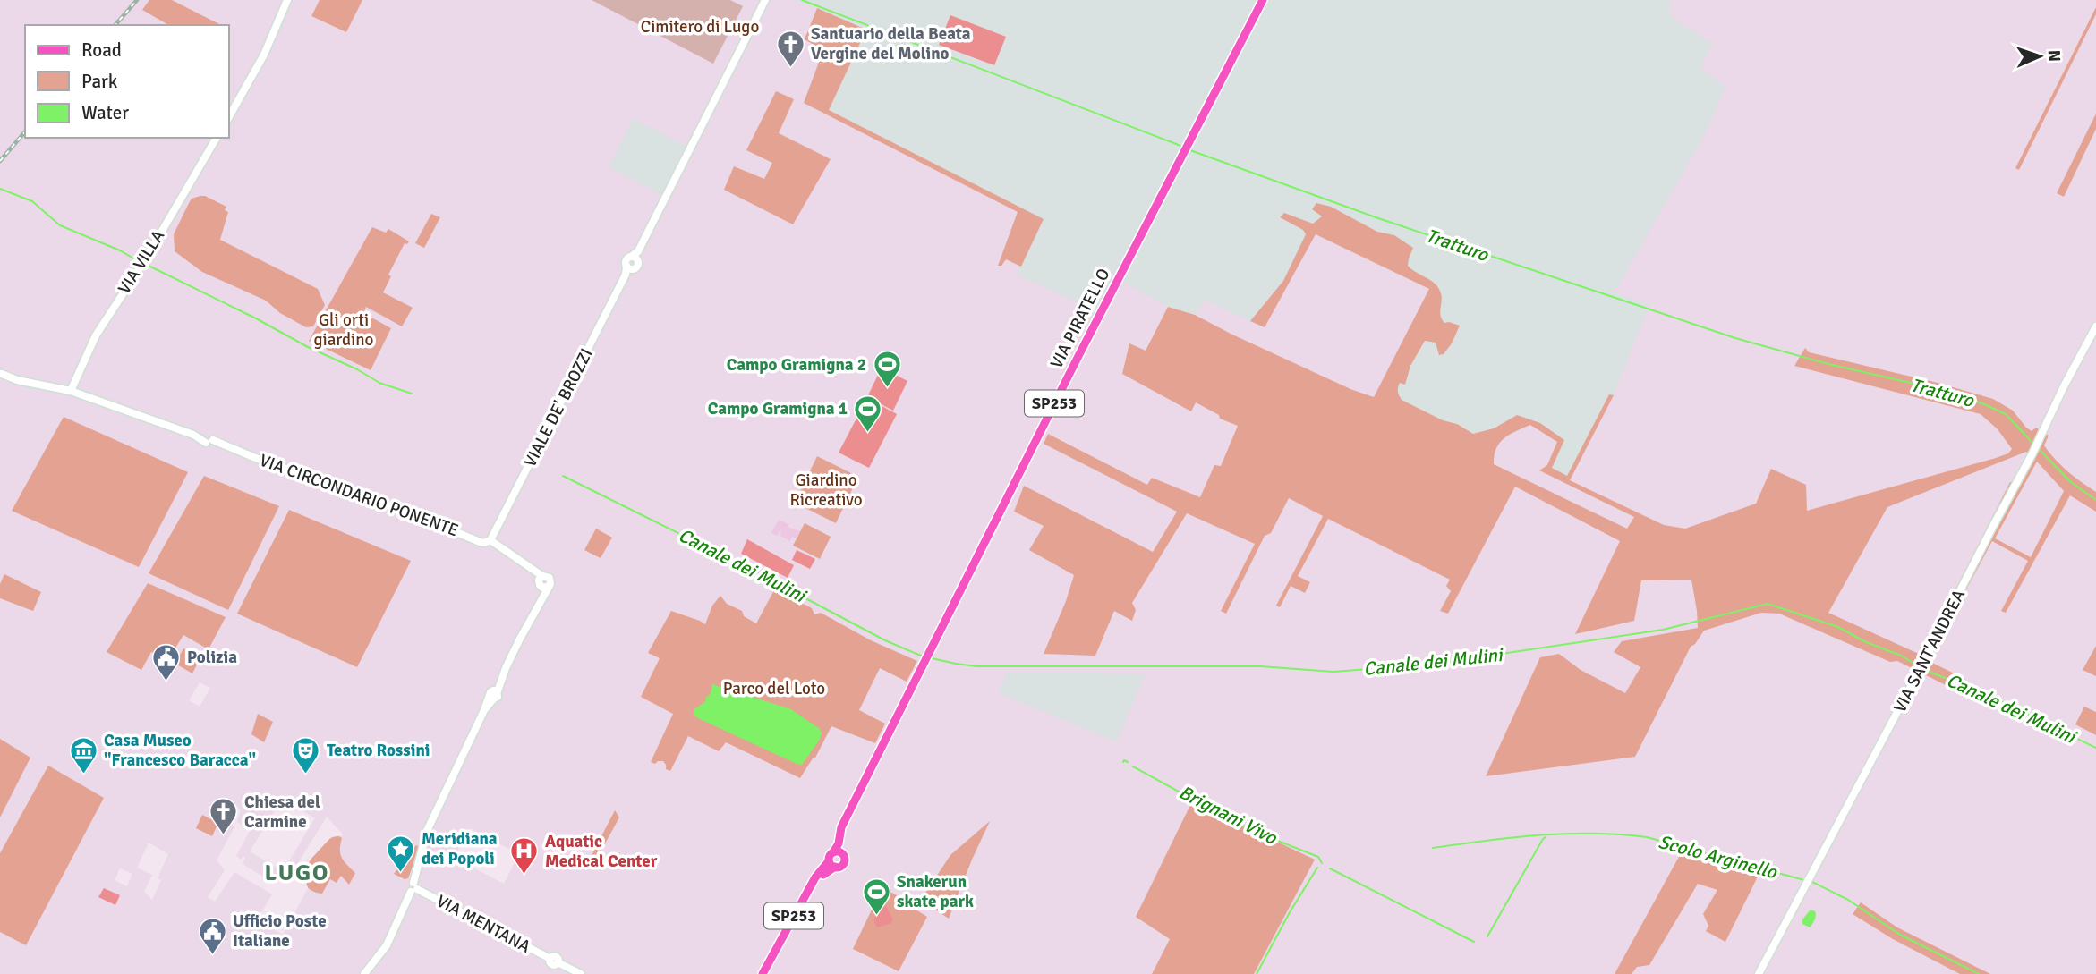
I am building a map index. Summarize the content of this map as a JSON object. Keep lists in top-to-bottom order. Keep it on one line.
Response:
{"streets":{"main road":["VIA PIRATELLO","SP253"],"street":["VIA VILLA","VIALE DE' BROZZI","VIA CIRCONDARIO PONENTE","VIA SANT'ANDREA","VIA MENTANA"]},"crossings":[["VIA VILLA","VIA CIRCONDARIO PONENTE"],["VIALE DE' BROZZI","VIA CIRCONDARIO PONENTE"]],"districts":["LUGO"],"water":["Tratturo","Canale dei Mulini","Brignani Vivo","Scolo Arginello"],"parks":["Cimitero di Lugo","Gli orti giardino","Giardino Ricreativo","Parco del Loto"],"places":{"church":["Santuario della Beata Vergine del Molino","Chiesa del Carmine"],"sports":["Campo Gramigna 2","Campo Gramigna 1","Snakerun skate park"],"public building":["Polizia","Ufficio Poste Italiane"],"museum":["Casa Museo \"Francesco Baracca\""],"theatre":["Teatro Rossini"],"place":["Meridiana dei Popoli"],"hospital":["Aquatic Medical Center"]},"legend":["Road","Park","Water"],"north":"right"}
